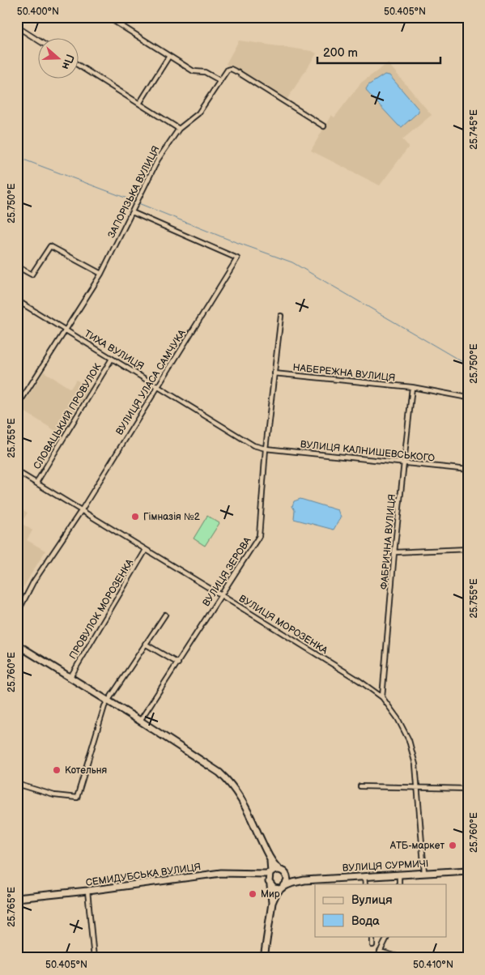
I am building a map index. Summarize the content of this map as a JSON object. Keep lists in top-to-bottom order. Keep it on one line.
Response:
{"streets":{"main road":["ВУЛИЦЯ СУРМИЧІ","СЕМИДУБСЬКА ВУЛИЦЯ"],"street":["ЗАПОРІЗЬКА ВУЛИЦЯ","ТИХА ВУЛИЦЯ","НАБЕРЕЖНА ВУЛИЦЯ","ВУЛИЦЯ УЛАСА САМЧУКА","СЛОВАЦЬКИЙ ПРОВУЛОК","ВУЛИЦЯ КАЛНИШЕВСЬКОГО","ФАБРИЧНА ВУЛИЦЯ","ВУЛИЦЯ ЗЕРОВА","ПРОВУЛОК МОРОЗЕНКА","ВУЛИЦЯ МОРОЗЕНКА"]},"crossings":[["ЗАПОРІЗЬКА ВУЛИЦЯ","ТИХА ВУЛИЦЯ"],["ЗАПОРІЗЬКА ВУЛИЦЯ","ВУЛИЦЯ УЛАСА САМЧУКА"],["ТИХА ВУЛИЦЯ","ВУЛИЦЯ УЛАСА САМЧУКА"],["ТИХА ВУЛИЦЯ","СЛОВАЦЬКИЙ ПРОВУЛОК"],["ТИХА ВУЛИЦЯ","ВУЛИЦЯ КАЛНИШЕВСЬКОГО"],["ТИХА ВУЛИЦЯ","ВУЛИЦЯ ЗЕРОВА"],["НАБЕРЕЖНА ВУЛИЦЯ","ФАБРИЧНА ВУЛИЦЯ"],["НАБЕРЕЖНА ВУЛИЦЯ","ВУЛИЦЯ ЗЕРОВА"],["ВУЛИЦЯ УЛАСА САМЧУКА","ВУЛИЦЯ МОРОЗЕНКА"],["СЛОВАЦЬКИЙ ПРОВУЛОК","ВУЛИЦЯ МОРОЗЕНКА"],["ВУЛИЦЯ КАЛНИШЕВСЬКОГО","ФАБРИЧНА ВУЛИЦЯ"],["ВУЛИЦЯ КАЛНИШЕВСЬКОГО","ВУЛИЦЯ ЗЕРОВА"],["ФАБРИЧНА ВУЛИЦЯ","ВУЛИЦЯ МОРОЗЕНКА"],["ВУЛИЦЯ ЗЕРОВА","ВУЛИЦЯ МОРОЗЕНКА"],["ПРОВУЛОК МОРОЗЕНКА","ВУЛИЦЯ МОРОЗЕНКА"],["ВУЛИЦЯ МОРОЗЕНКА","ВУЛИЦЯ СУРМИЧІ"]],"places":["Гімназія №2","Котельня","АТБ-маркет","Мир"],"legend":["Вулиця","Вода"],"scale_bar":"200 m","north":"right","coordinates":["50.400°N","50.405°N","25.745°E","25.750°E","25.755°E","25.760°E","25.765°E","50.410°N"]}
